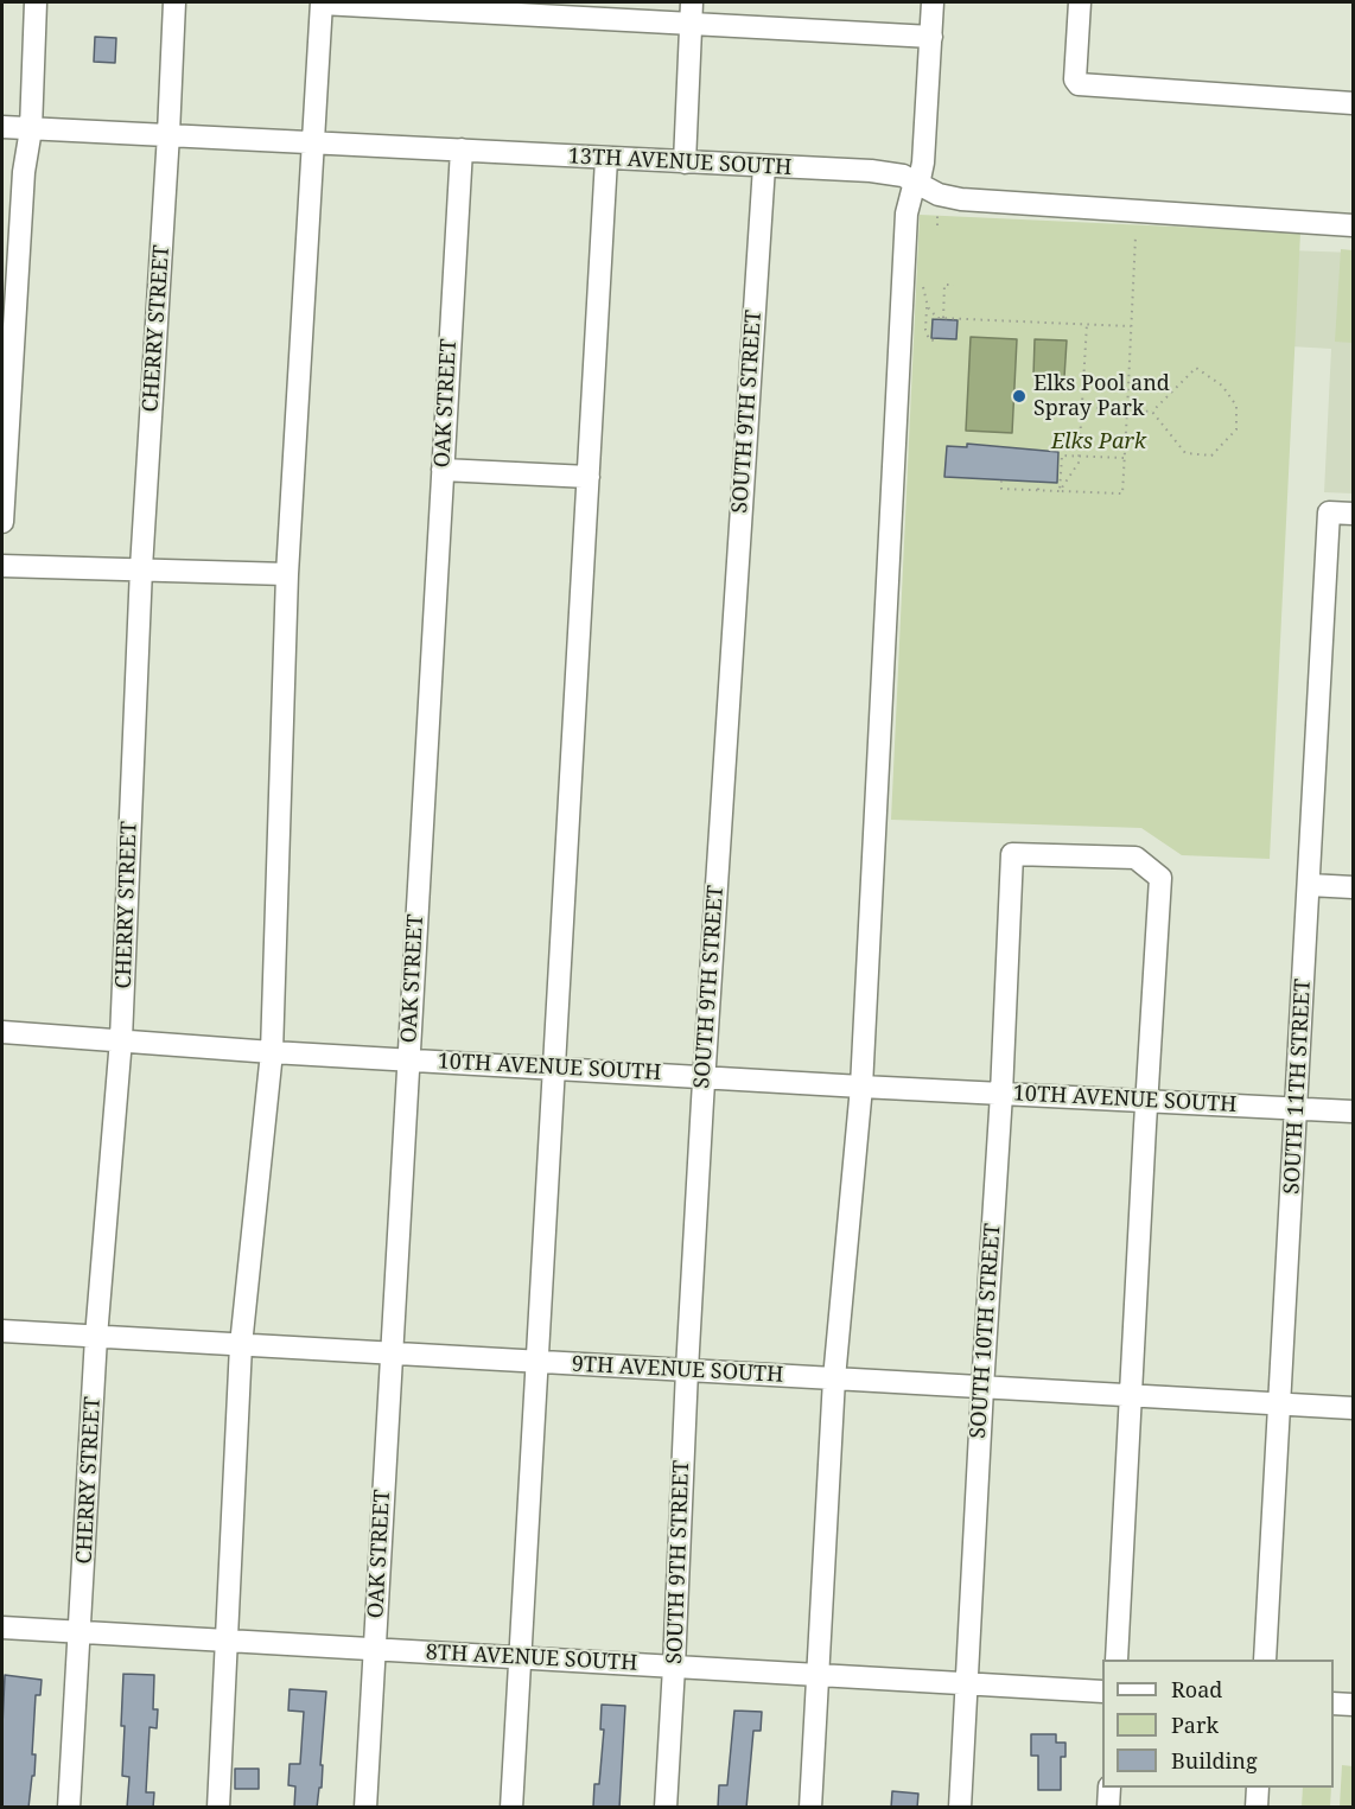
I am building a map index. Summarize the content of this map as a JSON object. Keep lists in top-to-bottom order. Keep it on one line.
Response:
{"streets":{"street":["13TH AVENUE SOUTH","CHERRY STREET","OAK STREET","SOUTH 9TH STREET","10TH AVENUE SOUTH","SOUTH 11TH STREET","SOUTH 10TH STREET","9TH AVENUE SOUTH","8TH AVENUE SOUTH"]},"crossings":[["13TH AVENUE SOUTH","CHERRY STREET"],["13TH AVENUE SOUTH","OAK STREET"],["13TH AVENUE SOUTH","SOUTH 9TH STREET"],["CHERRY STREET","10TH AVENUE SOUTH"],["CHERRY STREET","9TH AVENUE SOUTH"],["CHERRY STREET","8TH AVENUE SOUTH"],["OAK STREET","10TH AVENUE SOUTH"],["OAK STREET","9TH AVENUE SOUTH"],["OAK STREET","8TH AVENUE SOUTH"],["SOUTH 9TH STREET","10TH AVENUE SOUTH"],["SOUTH 9TH STREET","9TH AVENUE SOUTH"],["SOUTH 9TH STREET","8TH AVENUE SOUTH"],["10TH AVENUE SOUTH","SOUTH 11TH STREET"],["10TH AVENUE SOUTH","SOUTH 10TH STREET"],["SOUTH 11TH STREET","9TH AVENUE SOUTH"],["SOUTH 10TH STREET","9TH AVENUE SOUTH"],["SOUTH 10TH STREET","8TH AVENUE SOUTH"]],"parks":["Elks Park"],"places":["Elks Pool and Spray Park"],"legend":["Road","Park","Building"]}
